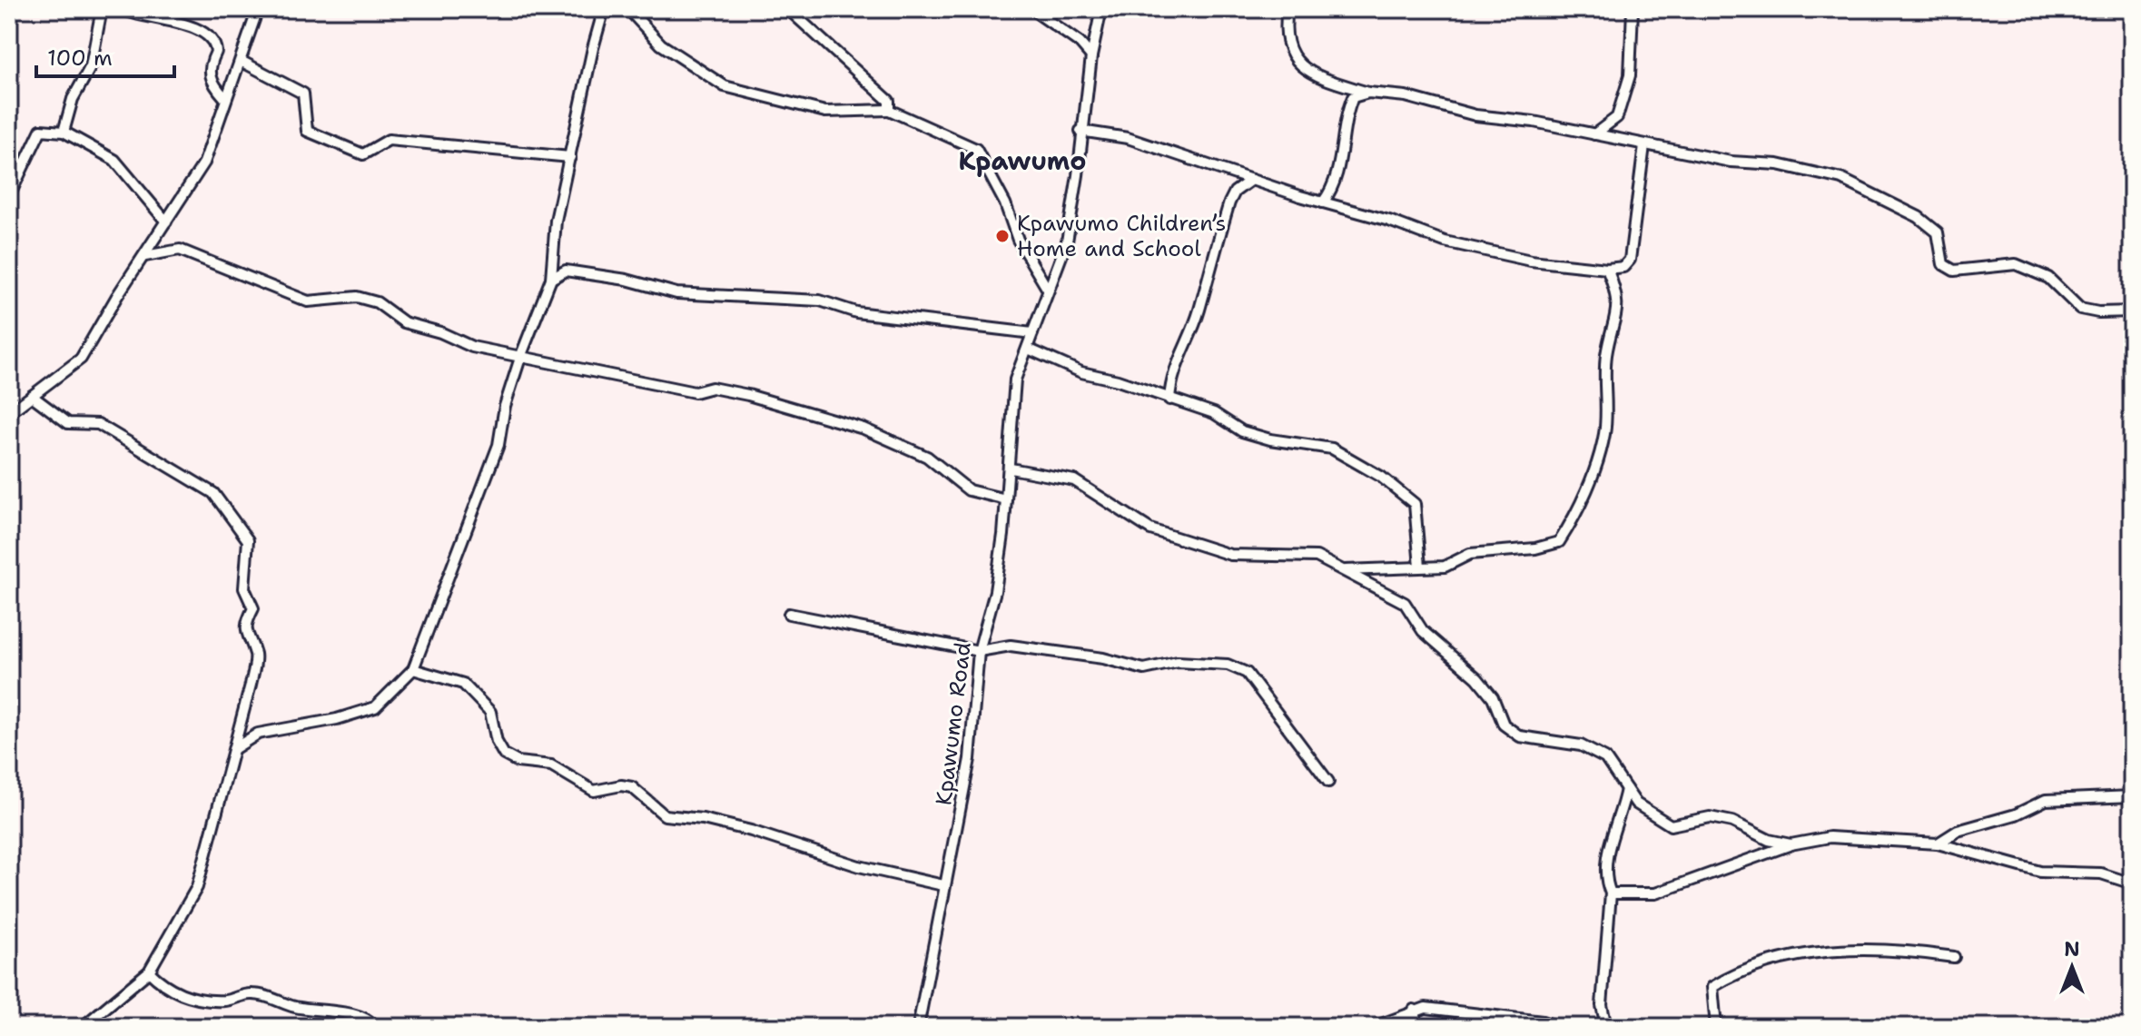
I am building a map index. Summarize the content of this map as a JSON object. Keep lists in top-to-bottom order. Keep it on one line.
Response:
{"streets":{"street":["Kpawumo Road"]},"districts":["Kpawumo"],"places":["Kpawumo Children’s Home and School"],"scale_bar":"100 m","north":"top"}
